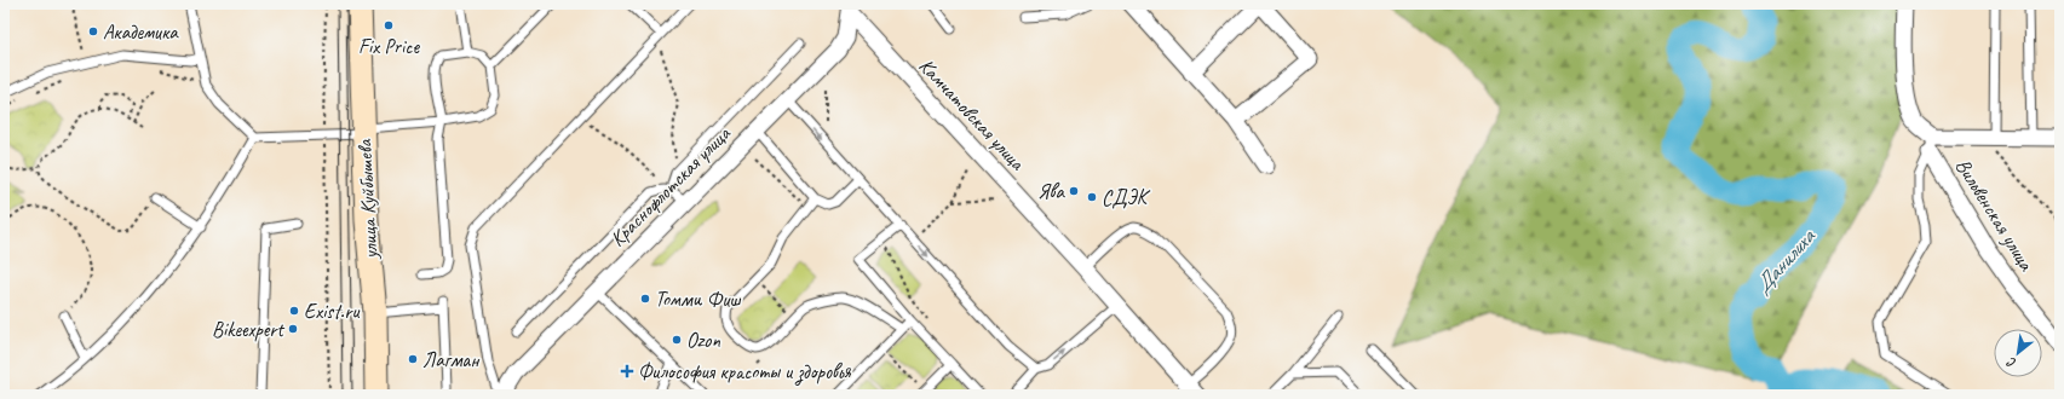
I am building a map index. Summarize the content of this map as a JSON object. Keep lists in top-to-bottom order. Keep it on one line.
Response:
{"streets":{"main road":["улица Куйбышева"],"street":["Камчатовская улица","Краснофлотская улица","Вильвенская улица"]},"crossings":[["Камчатовская улица","Краснофлотская улица"]],"water":["Данилиха"],"places":{"other":["Fix Price","Академика","Ява","СДЭК","Томми Фиш","Exist.ru","Bikeexpert","Ozon","Лагман"],"health":["Философия красоты и здоровья"]},"north":"bottom left"}
